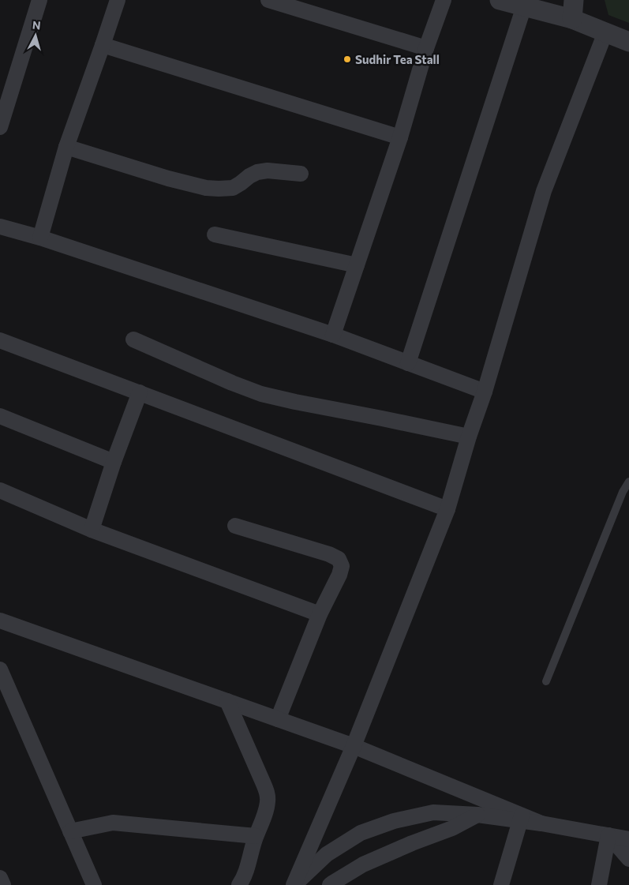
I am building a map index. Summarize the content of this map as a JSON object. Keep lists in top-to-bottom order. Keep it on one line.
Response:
{"places":["Sudhir Tea Stall"],"north":"top"}
